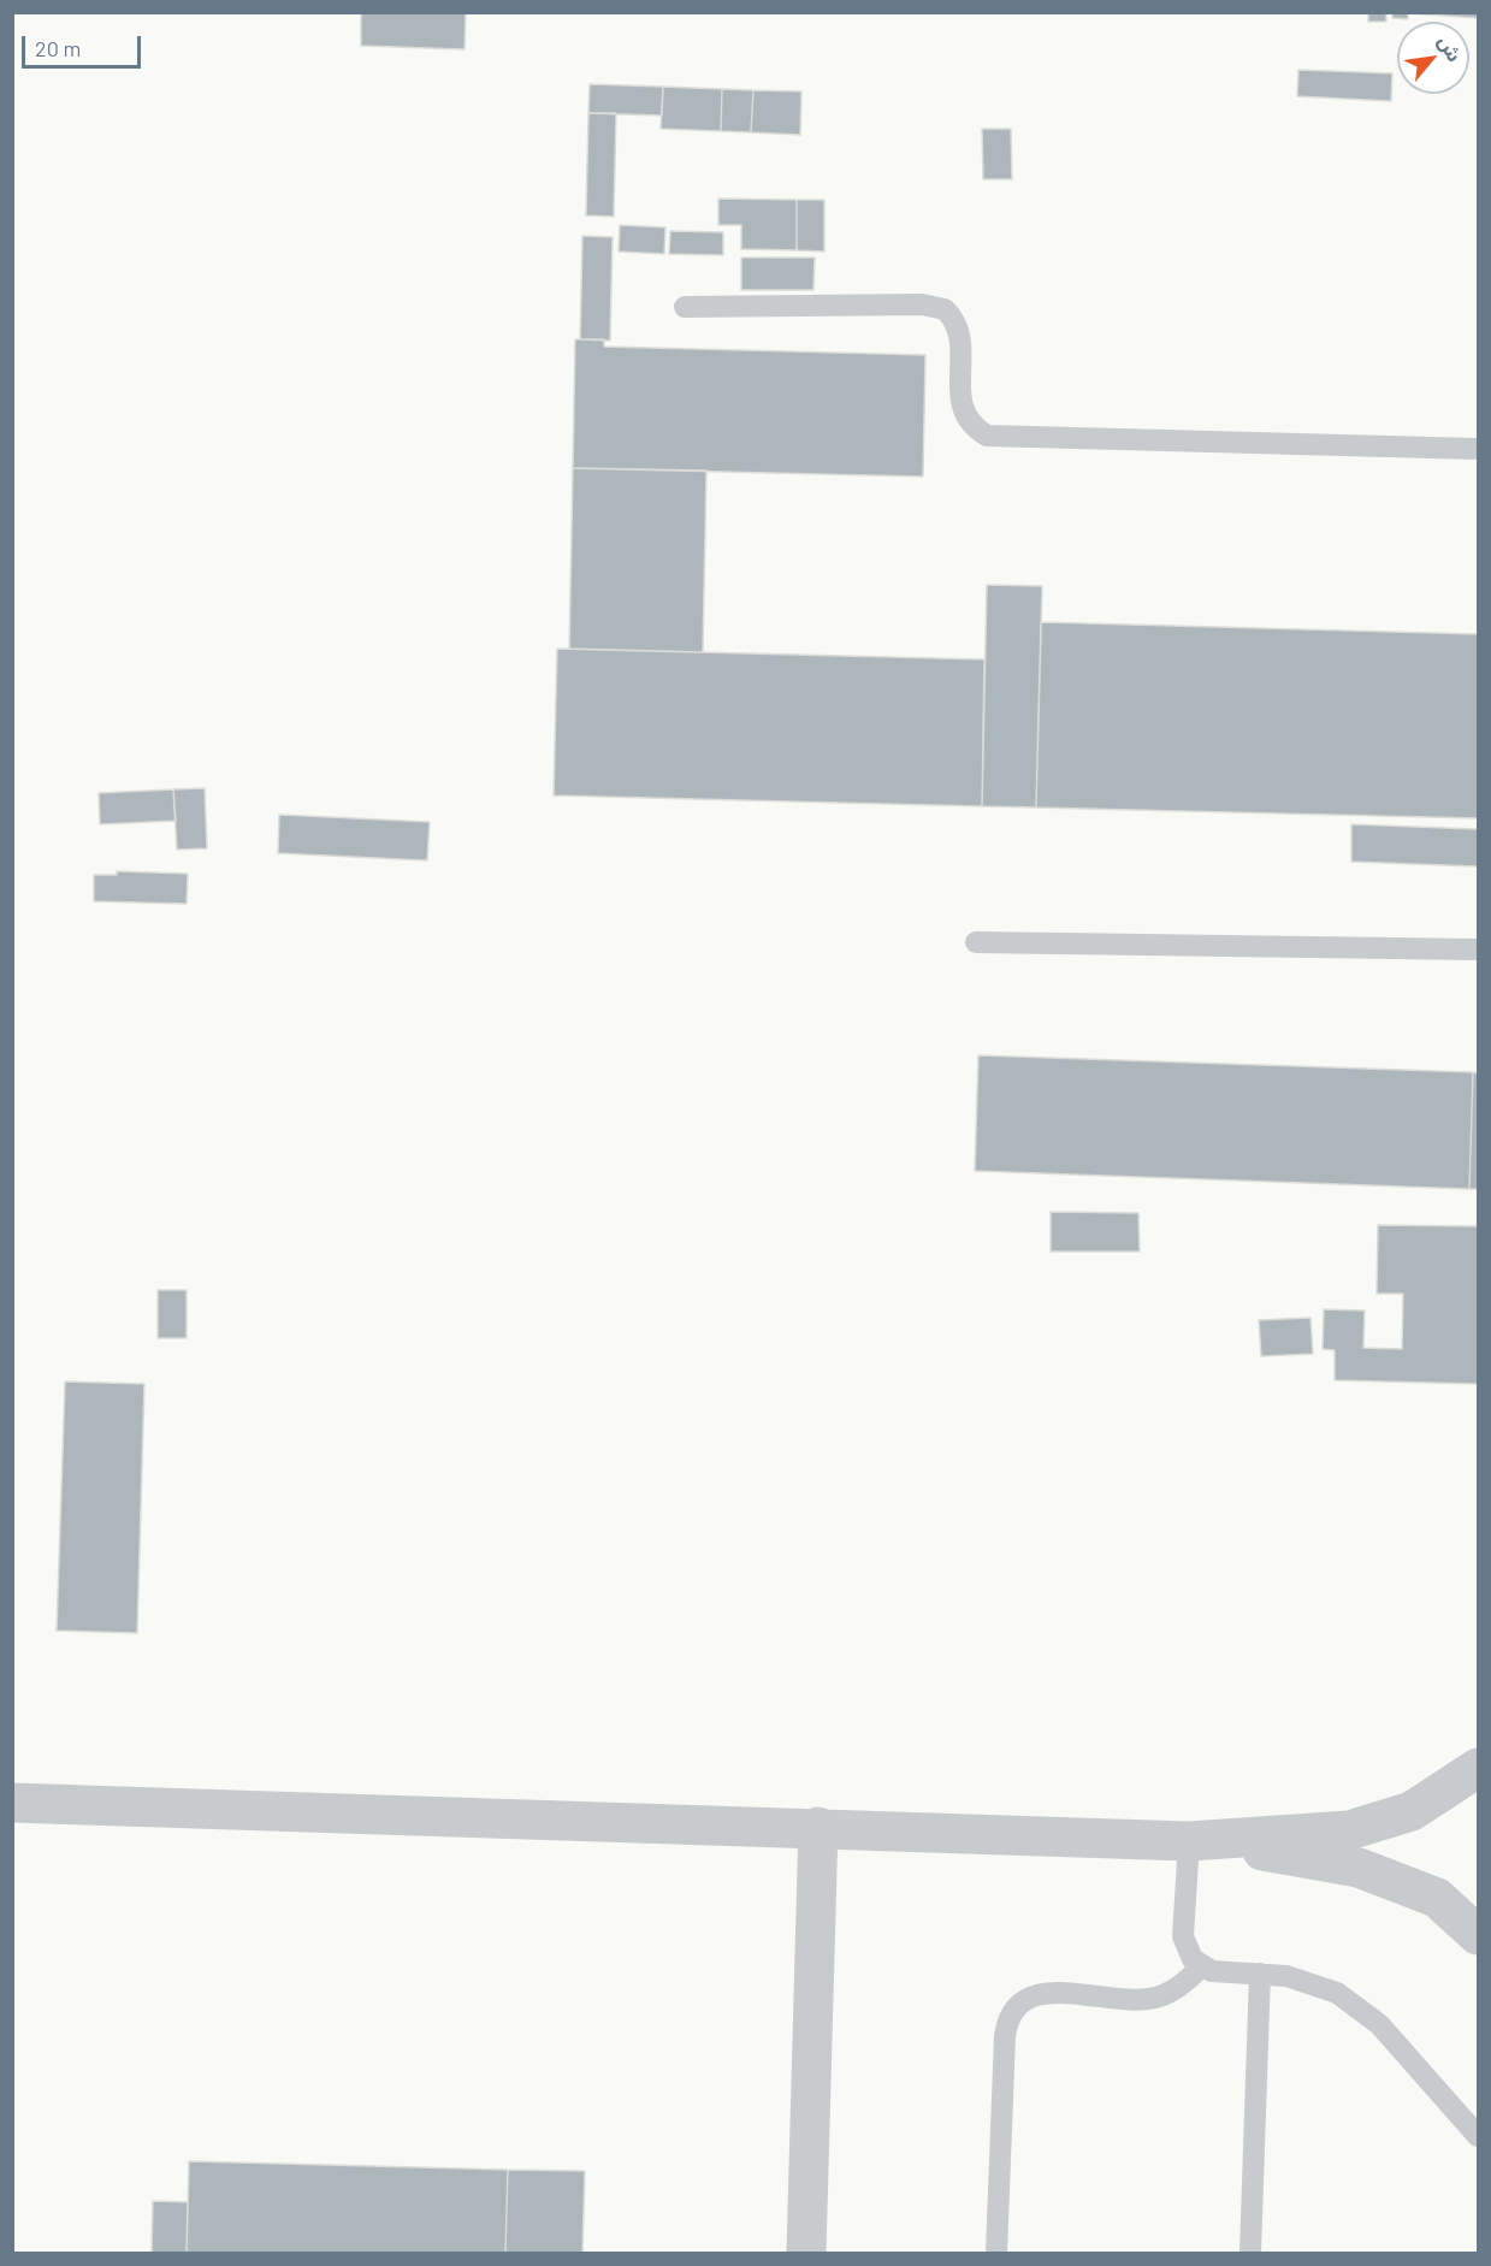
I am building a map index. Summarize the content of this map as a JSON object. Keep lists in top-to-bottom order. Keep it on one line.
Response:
{"scale_bar":"20 m","north":"top right"}
